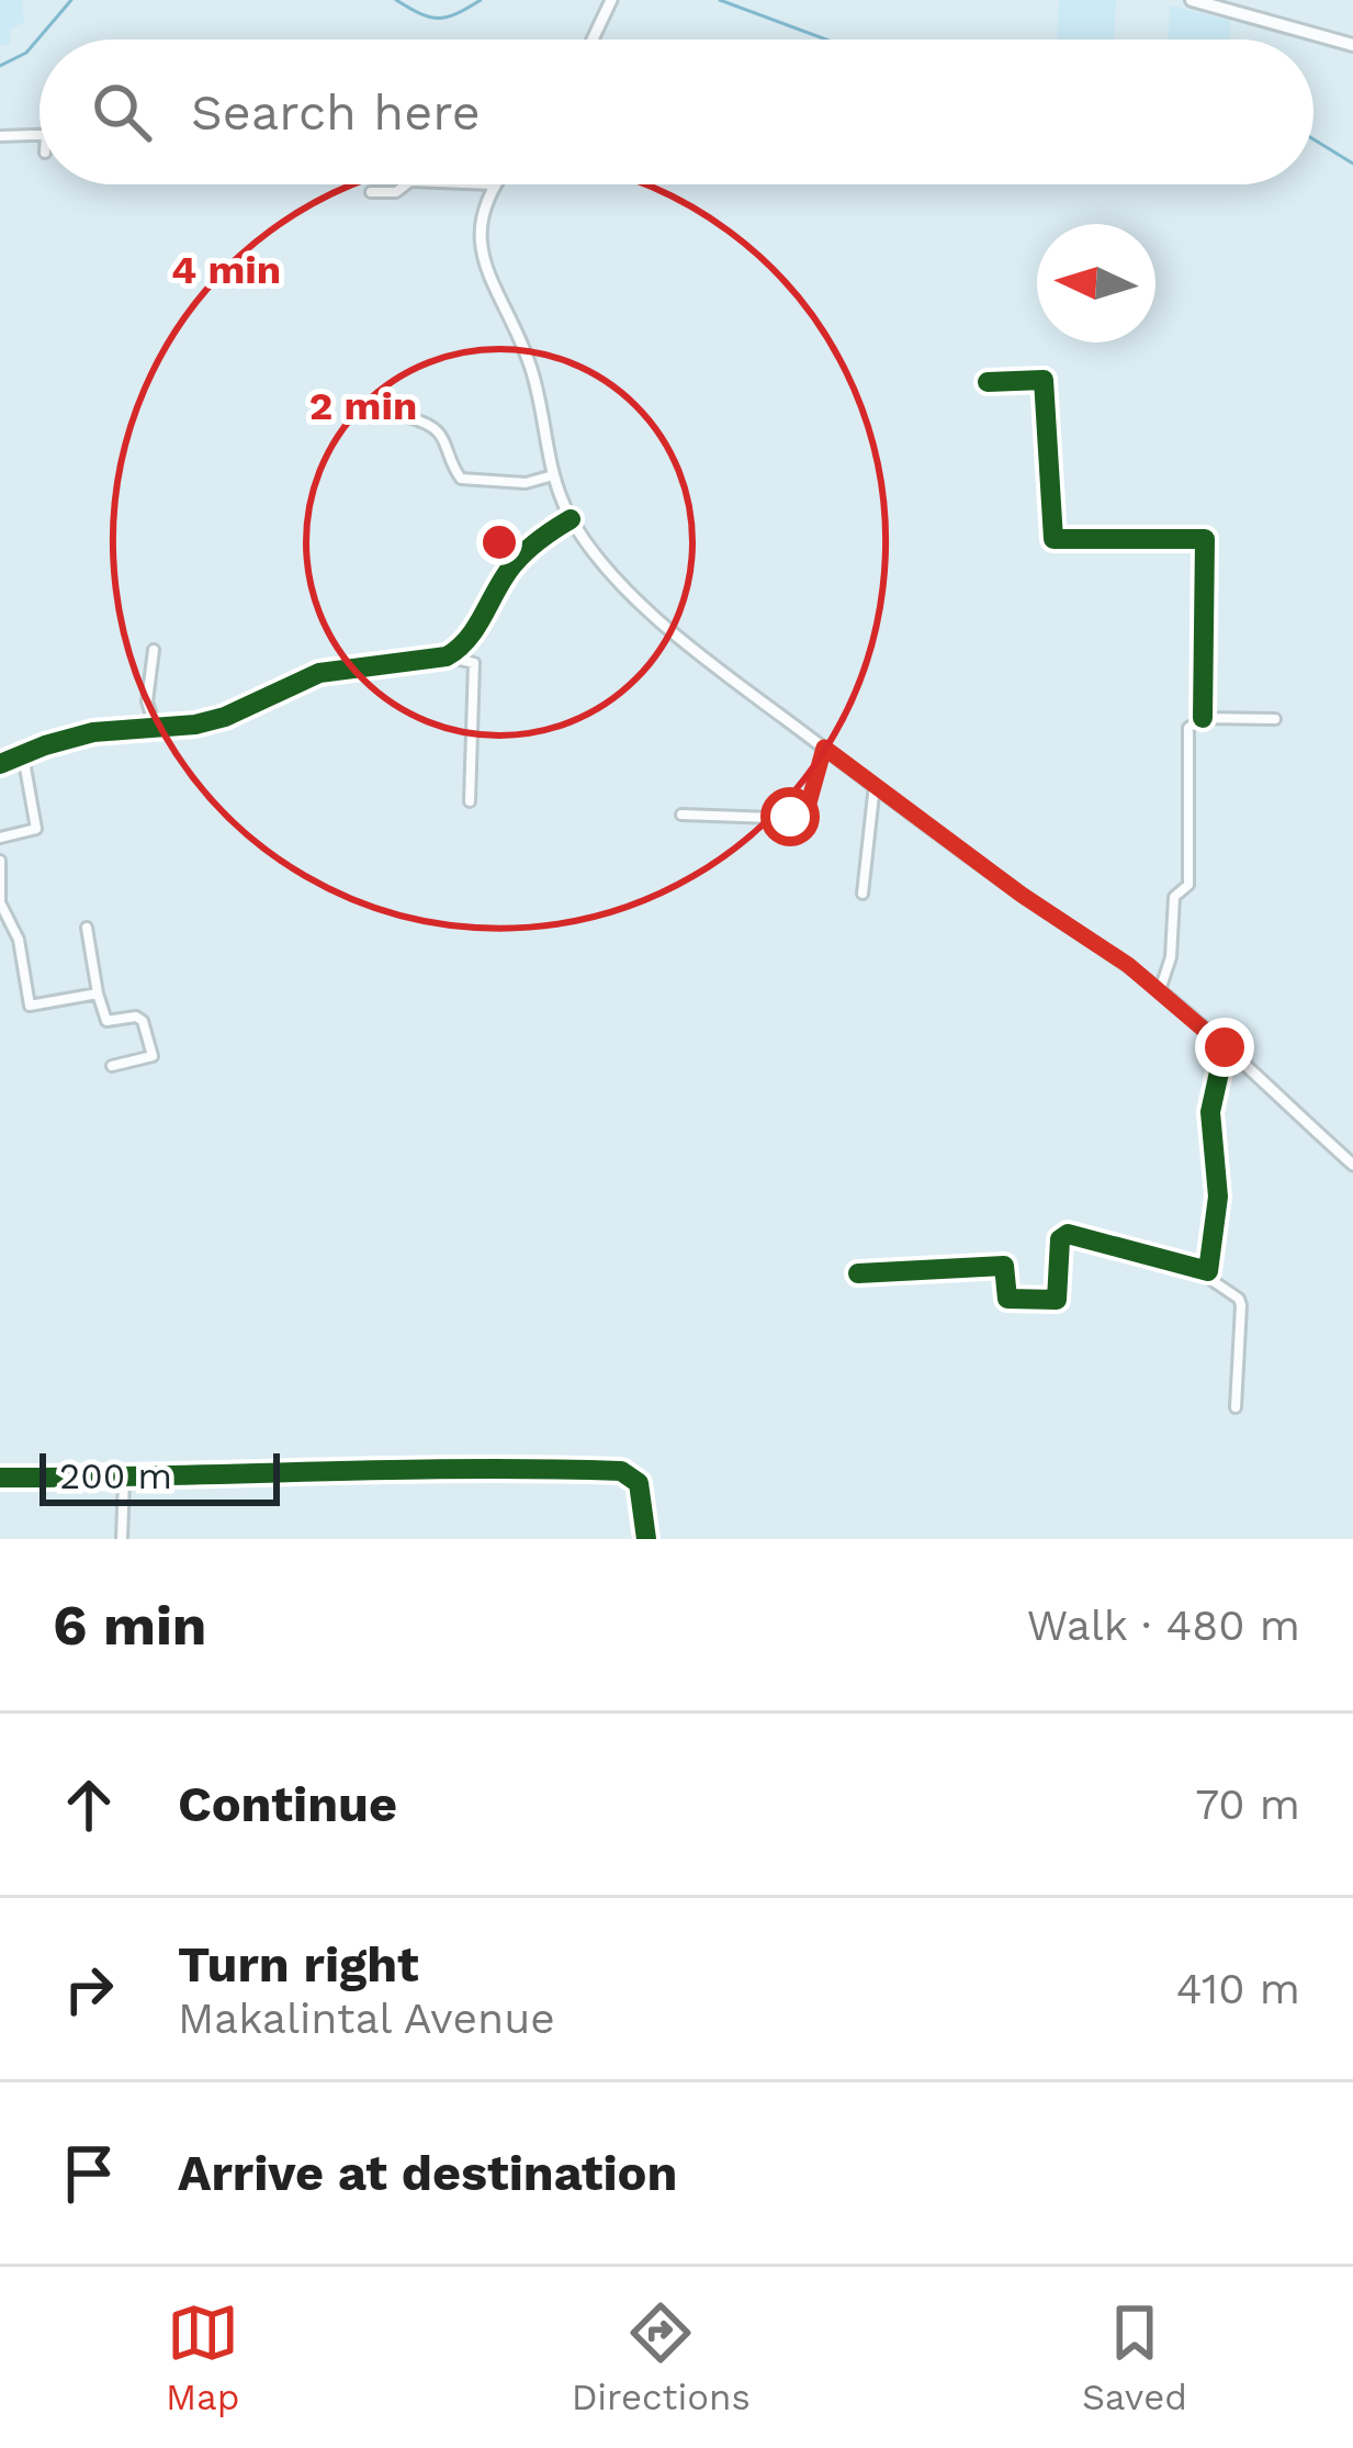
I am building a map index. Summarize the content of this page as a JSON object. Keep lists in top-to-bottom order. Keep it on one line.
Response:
{"scale_bar":"200 m","north":"left","page":{"search":"Search here","scale":"200 m","heading":["6 min","Walk · 480 m"],"list":[["Continue","70 m"],["Turn right","Makalintal Avenue","410 m"],"Arrive at destination"],"nav":["Map","Directions","Saved"]},"rings":["4 min","2 min"]}
